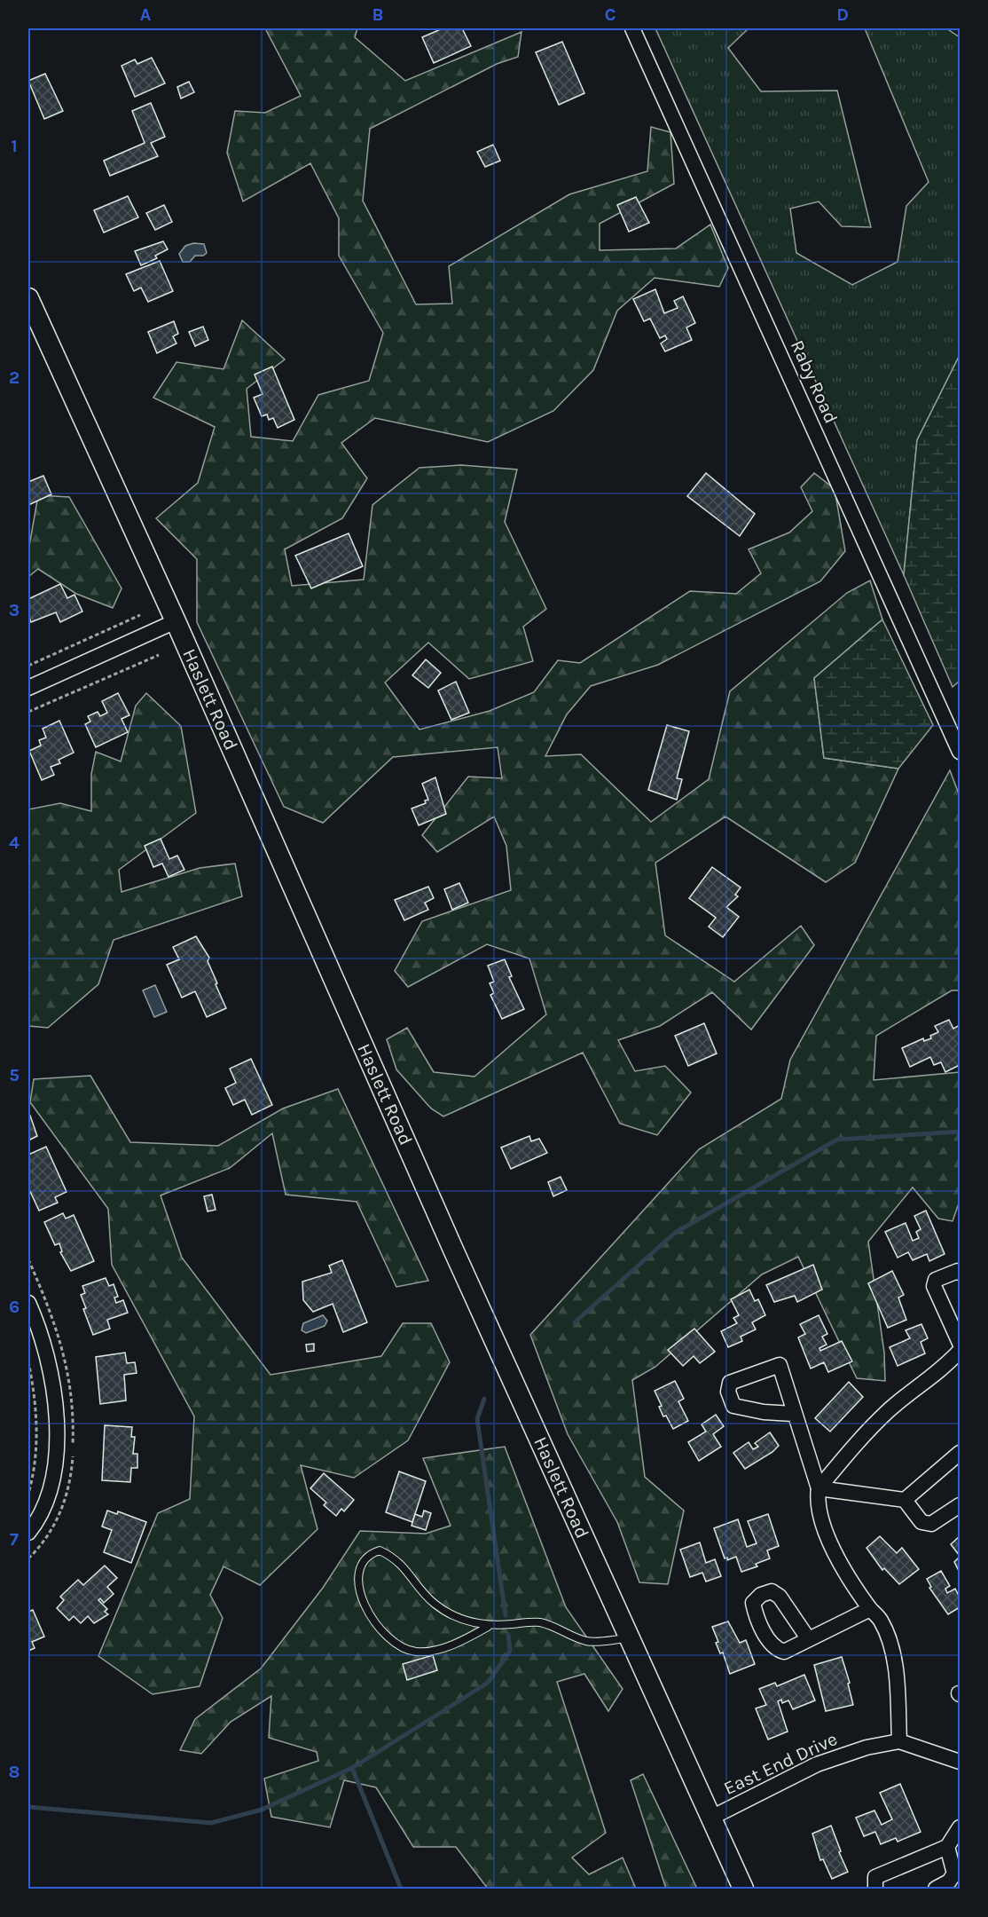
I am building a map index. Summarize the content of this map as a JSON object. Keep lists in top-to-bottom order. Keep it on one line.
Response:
{"streets":{"main road":["Haslett Road"],"street":["Raby Road","East End Drive"]},"crossings":[["Haslett Road","East End Drive"]],"grid":{"columns":["A","B","C","D"],"rows":["1","2","3","4","5","6","7","8"]}}
